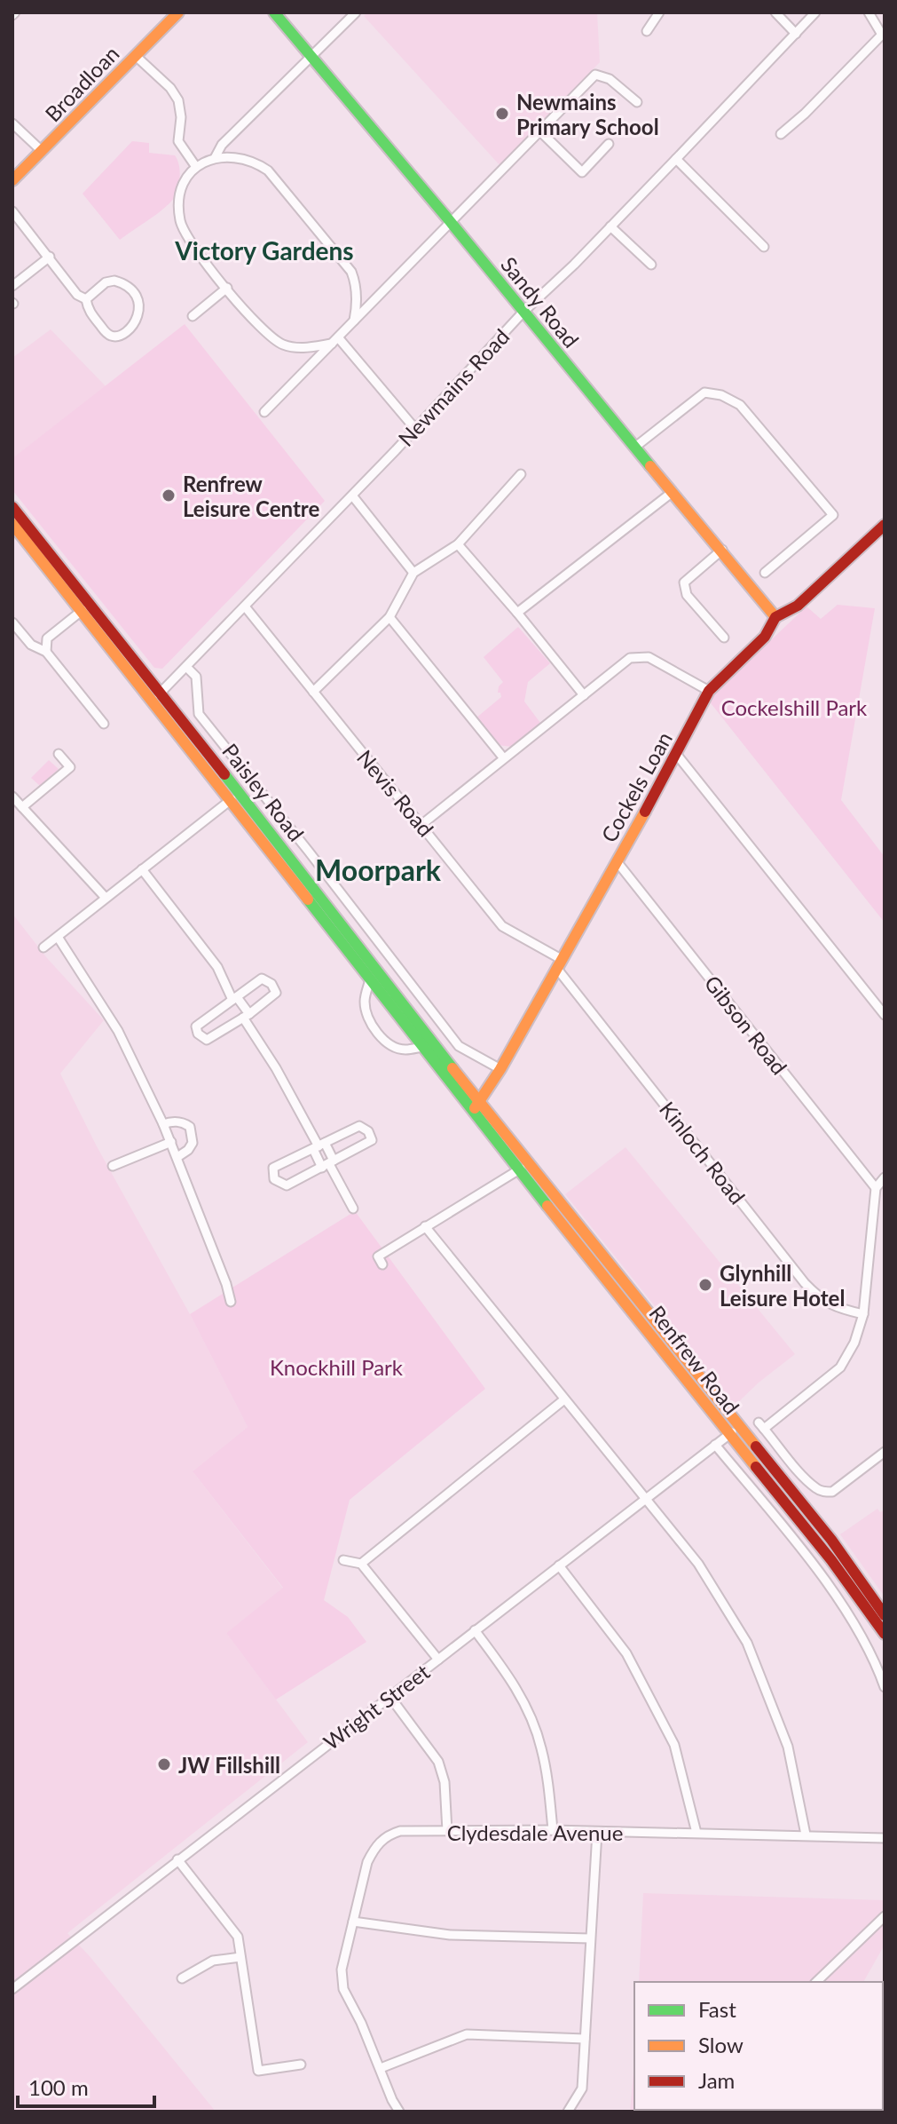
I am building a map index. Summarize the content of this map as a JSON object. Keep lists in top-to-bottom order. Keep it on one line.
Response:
{"streets":{"main road":["Broadloan","Sandy Road","Cockels Loan","Paisley Road","Renfrew Road"],"street":["Newmains Road","Nevis Road","Gibson Road","Kinloch Road","Wright Street","Clydesdale Avenue"]},"crossings":[["Sandy Road","Newmains Road"],["Sandy Road","Cockels Loan"],["Newmains Road","Paisley Road"],["Newmains Road","Nevis Road"],["Cockels Loan","Paisley Road"],["Cockels Loan","Nevis Road"],["Cockels Loan","Gibson Road"],["Cockels Loan","Kinloch Road"],["Cockels Loan","Renfrew Road"],["Paisley Road","Renfrew Road"],["Nevis Road","Kinloch Road"],["Renfrew Road","Wright Street"]],"districts":["Victory Gardens","Moorpark"],"parks":["Cockelshill Park","Knockhill Park"],"places":["Newmains Primary School","Renfrew Leisure Centre","Glynhill Leisure Hotel","JW Fillshill"],"legend":["Fast","Slow","Jam"],"scale_bar":"100 m"}
